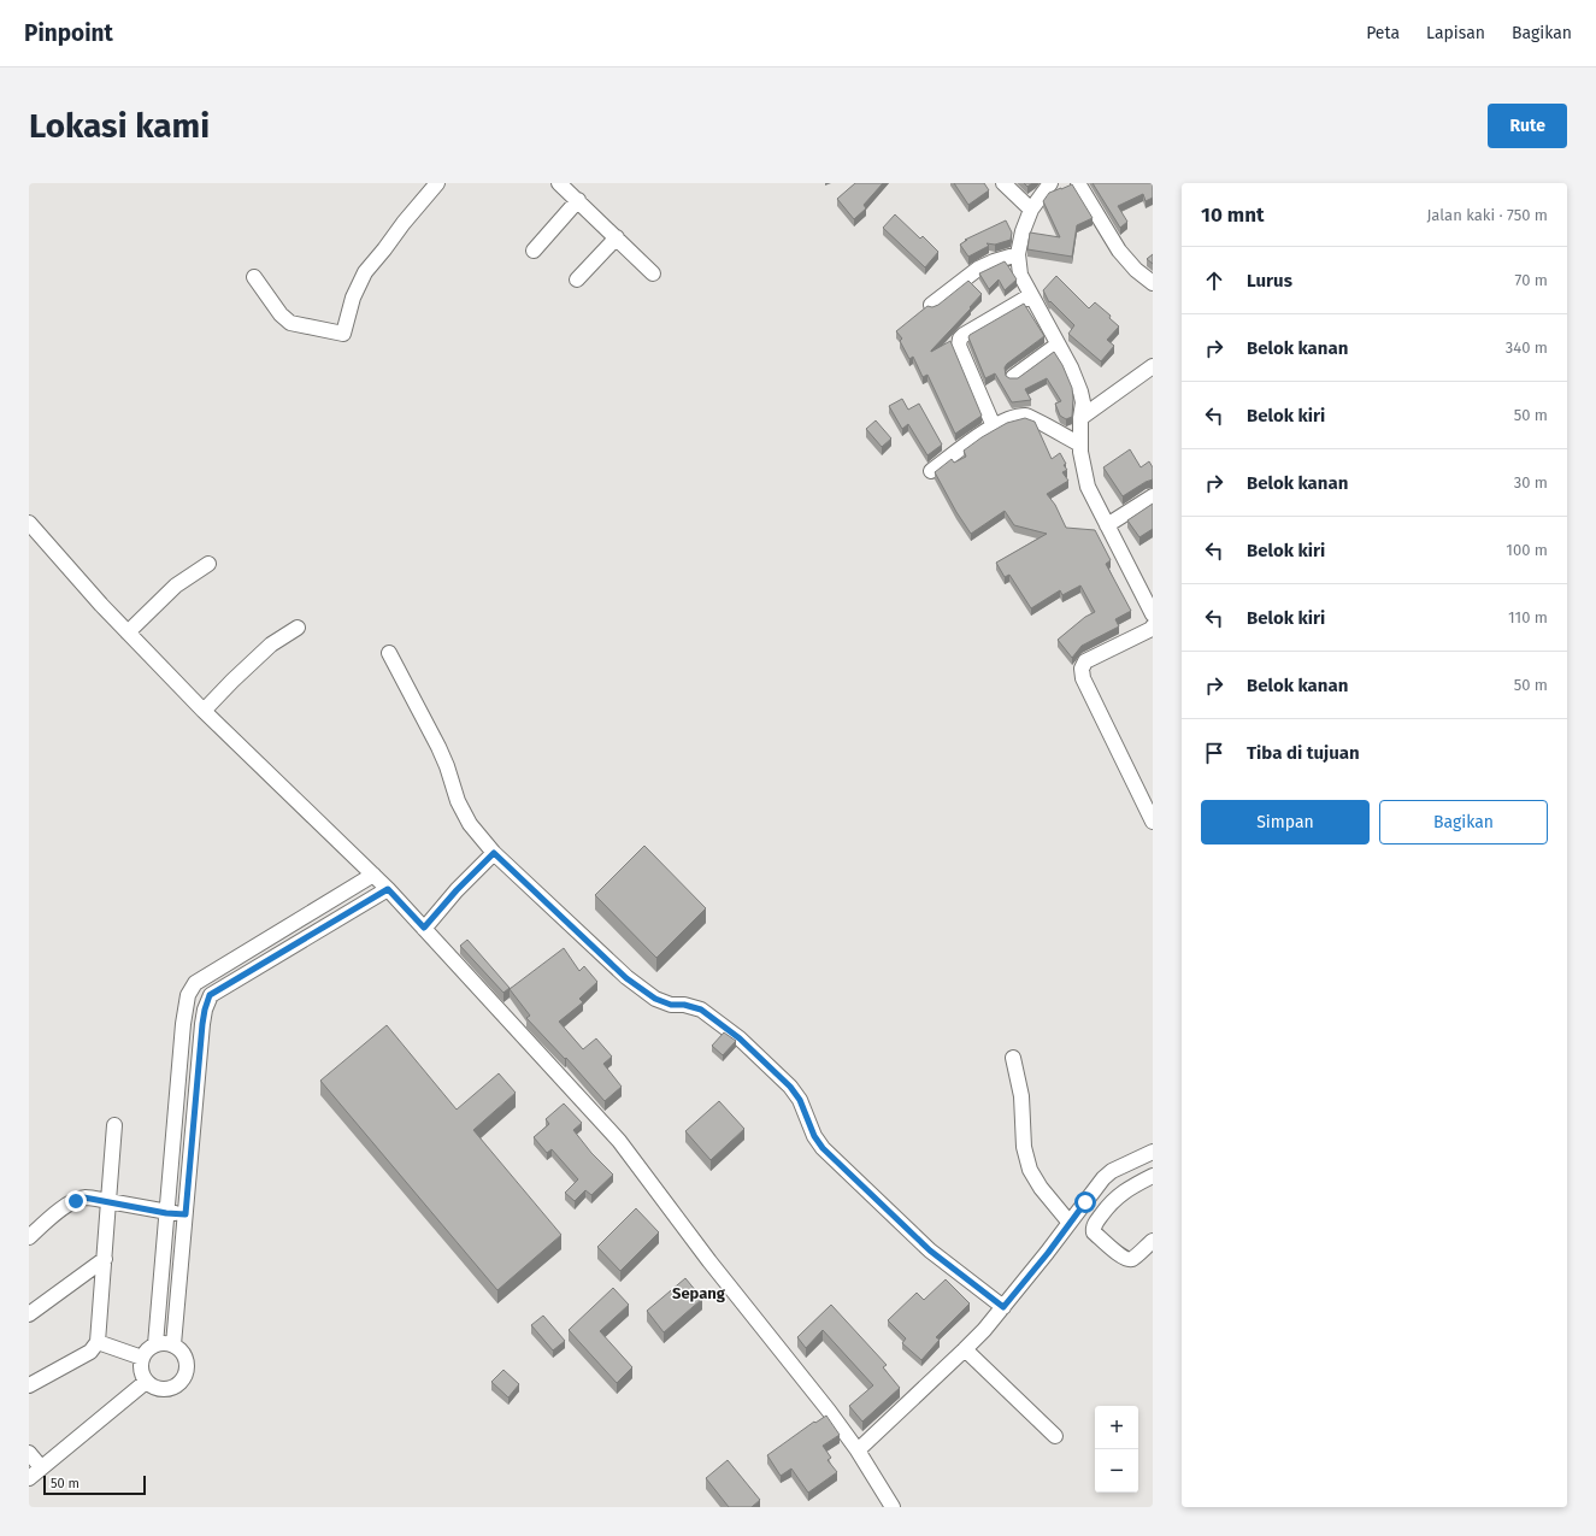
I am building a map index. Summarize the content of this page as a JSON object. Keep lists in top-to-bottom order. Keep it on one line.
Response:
{"districts":["Sepang"],"scale_bar":"50 m","page":{"header":"Pinpoint","nav":["Peta","Lapisan","Bagikan"],"buttons":["Rute",["Simpan","Bagikan"]],"title":"Lokasi kami","heading":["10 mnt","Jalan kaki · 750 m"],"list":[["Lurus","70 m"],["Belok kanan","340 m"],["Belok kiri","50 m"],["Belok kanan","30 m"],["Belok kiri","100 m"],["Belok kiri","110 m"],["Belok kanan","50 m"],"Tiba di tujuan"],"map_buttons":["+","−"],"scale":"50 m"}}
